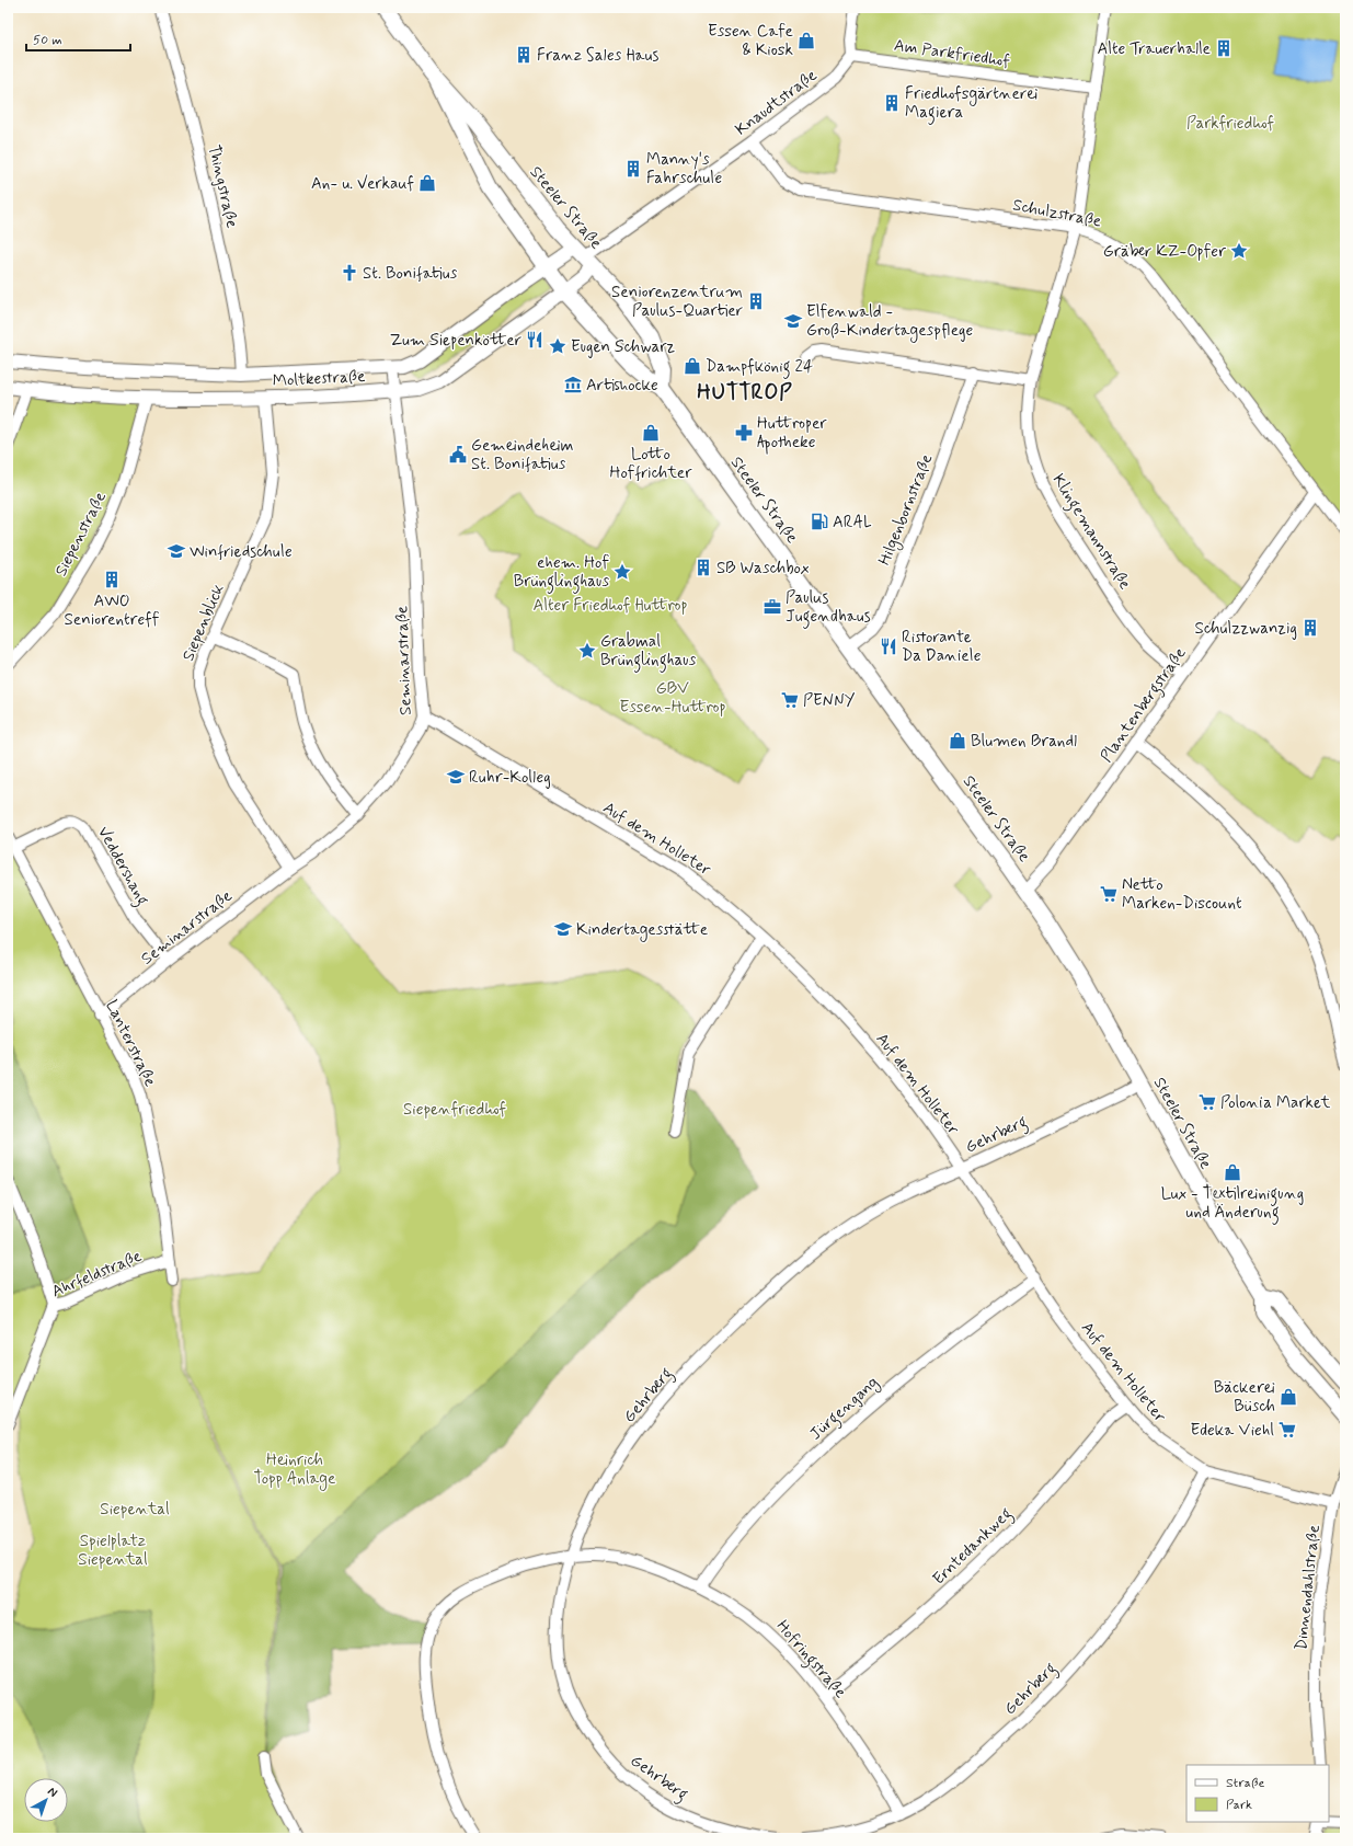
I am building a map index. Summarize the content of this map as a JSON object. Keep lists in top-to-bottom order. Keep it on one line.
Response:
{"streets":{"main road":["Steeler Straße"],"street":["Am Parkfriedhof","Knaudtstraße","Thingstraße","Schulzstraße","Moltkestraße","Hilgenbornstraße","Klingemannstraße","Siepenstraße","Siepenblick","Seminarstraße","Plantenbergstraße","Auf dem Holleter","Veddershang","Lanterstraße","Gehrberg","Ahrfeldstraße","Jürgengang","Erntedankweg","Dinnendahlstraße","Hofringstraße"]},"crossings":[["Am Parkfriedhof","Knaudtstraße"],["Knaudtstraße","Steeler Straße"],["Knaudtstraße","Schulzstraße"],["Knaudtstraße","Moltkestraße"],["Thingstraße","Moltkestraße"],["Steeler Straße","Moltkestraße"],["Steeler Straße","Hilgenbornstraße"],["Steeler Straße","Plantenbergstraße"],["Steeler Straße","Gehrberg"],["Schulzstraße","Klingemannstraße"],["Schulzstraße","Plantenbergstraße"],["Moltkestraße","Siepenstraße"],["Moltkestraße","Siepenblick"],["Moltkestraße","Seminarstraße"],["Klingemannstraße","Plantenbergstraße"],["Siepenblick","Seminarstraße"],["Seminarstraße","Auf dem Holleter"],["Seminarstraße","Veddershang"],["Seminarstraße","Lanterstraße"],["Auf dem Holleter","Gehrberg"],["Auf dem Holleter","Jürgengang"],["Auf dem Holleter","Erntedankweg"],["Auf dem Holleter","Dinnendahlstraße"],["Veddershang","Lanterstraße"],["Lanterstraße","Ahrfeldstraße"],["Gehrberg","Hofringstraße"],["Jürgengang","Hofringstraße"],["Erntedankweg","Hofringstraße"]],"districts":["HUTTROP"],"parks":["Parkfriedhof","Alter Friedhof Huttrop","GBV Essen-Huttrop","Siepenfriedhof","Heinrich Topp Anlage","Siepental","Spielplatz Siepental"],"places":{"shop":["Essen Cafe & Kiosk","An- u. Verkauf","Dampfkönig 24","Lotto Hoffrichter","Blumen Brandl","Lux - Textilreinigung und Änderung","Bäckerei Büsch"],"building":["Alte Trauerhalle","Franz Sales Haus","Friedhofsgärtnerei Magiera","Manny's Fahrschule","Seniorenzentrum Paulus-Quartier","SB Waschbox","AWO Seniorentreff","Schulzzwanzig"],"place":["Gräber KZ-Opfer","Eugen Schwarz","ehem. Hof Brünglinghaus","Grabmal Brünglinghaus"],"church":["St. Bonifatius"],"school or university":["Elfenwald - Groß-Kindertagespflege","Winfriedschule","Ruhr-Kolleg","Kindertagesstätte"],"restaurant":["Zum Siepenkötter","Ristorante Da Daniele"],"museum":["Artishocke"],"pharmacy":["Huttroper Apotheke"],"public building":["Gemeindeheim St. Bonifatius"],"fuel station":["ARAL"],"office":["Paulus Jugendhaus"],"supermarket":["PENNY","Netto Marken-Discount","Polonia Market","Edeka Viehl"]},"legend":["Straße","Park"],"scale_bar":"50 m","north":"top right"}
